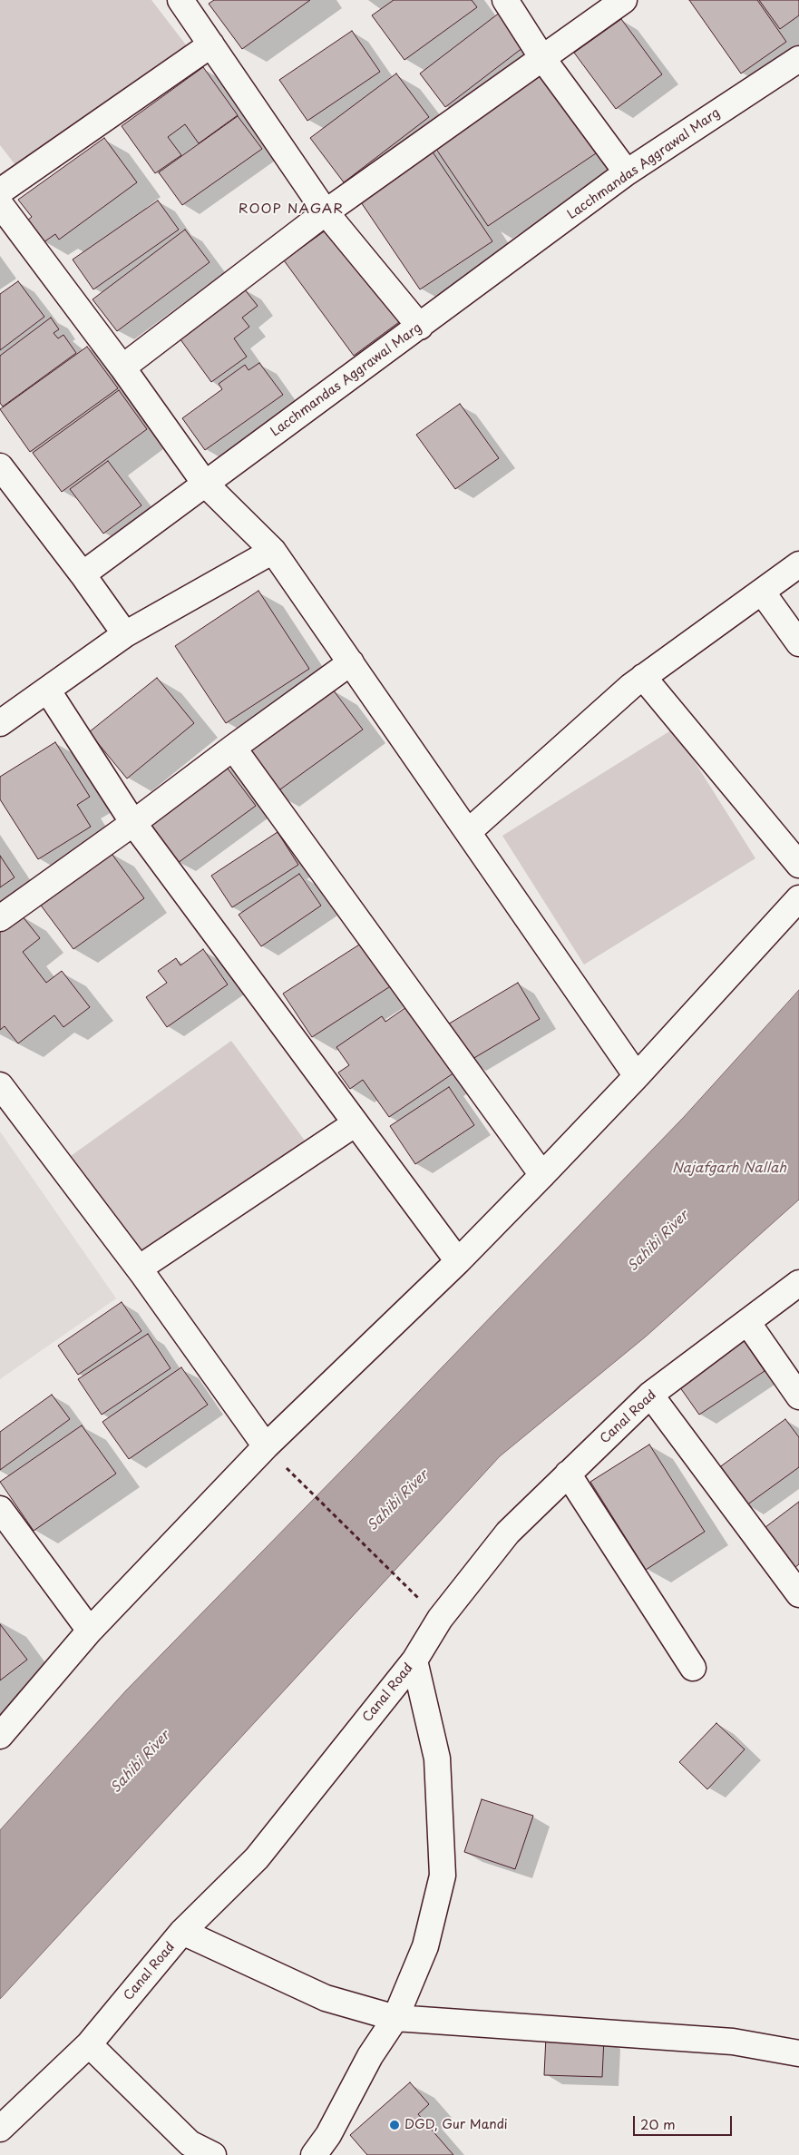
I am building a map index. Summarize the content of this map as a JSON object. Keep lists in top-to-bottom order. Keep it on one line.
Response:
{"streets":{"street":["Lacchmandas Aggrawal Marg","Canal Road"]},"districts":["ROOP NAGAR"],"water":["Najafgarh Nallah","Sahibi River"],"places":["DGD, Gur Mandi"],"scale_bar":"20 m"}
